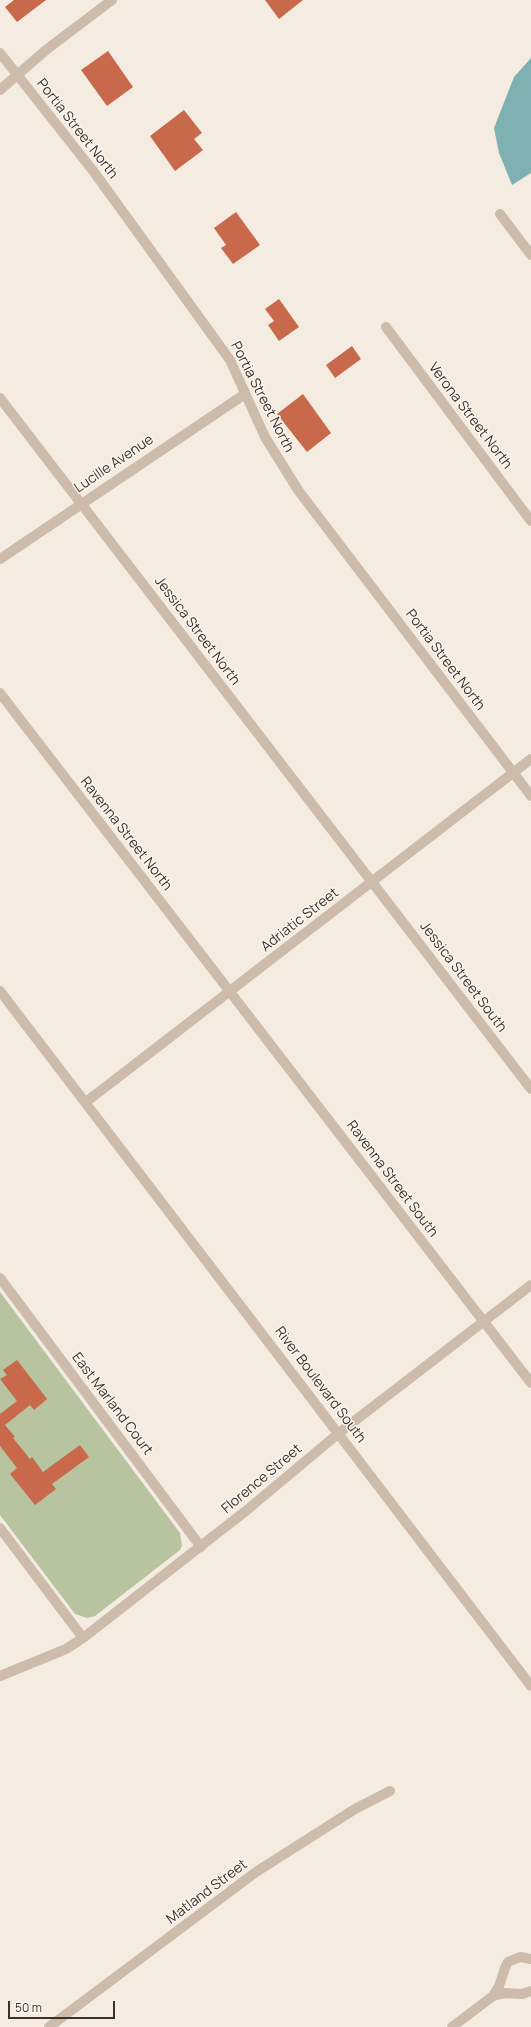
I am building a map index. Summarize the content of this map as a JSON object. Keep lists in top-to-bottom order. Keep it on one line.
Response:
{"streets":{"street":["Portia Street North","Verona Street North","Lucille Avenue","Jessica Street North","Ravenna Street North","Adriatic Street","Jessica Street South","Ravenna Street South","River Boulevard South","East Marland Court","Florence Street","Matland Street"]},"crossings":[["Portia Street North","Lucille Avenue"],["Portia Street North","Adriatic Street"],["Lucille Avenue","Jessica Street North"],["Jessica Street North","Adriatic Street"],["Jessica Street North","Jessica Street South"],["Ravenna Street North","Adriatic Street"],["Ravenna Street North","Ravenna Street South"],["Adriatic Street","Jessica Street South"],["Adriatic Street","Ravenna Street South"],["Adriatic Street","River Boulevard South"],["Ravenna Street South","Florence Street"],["River Boulevard South","Florence Street"],["East Marland Court","Florence Street"]],"scale_bar":"50 m"}
